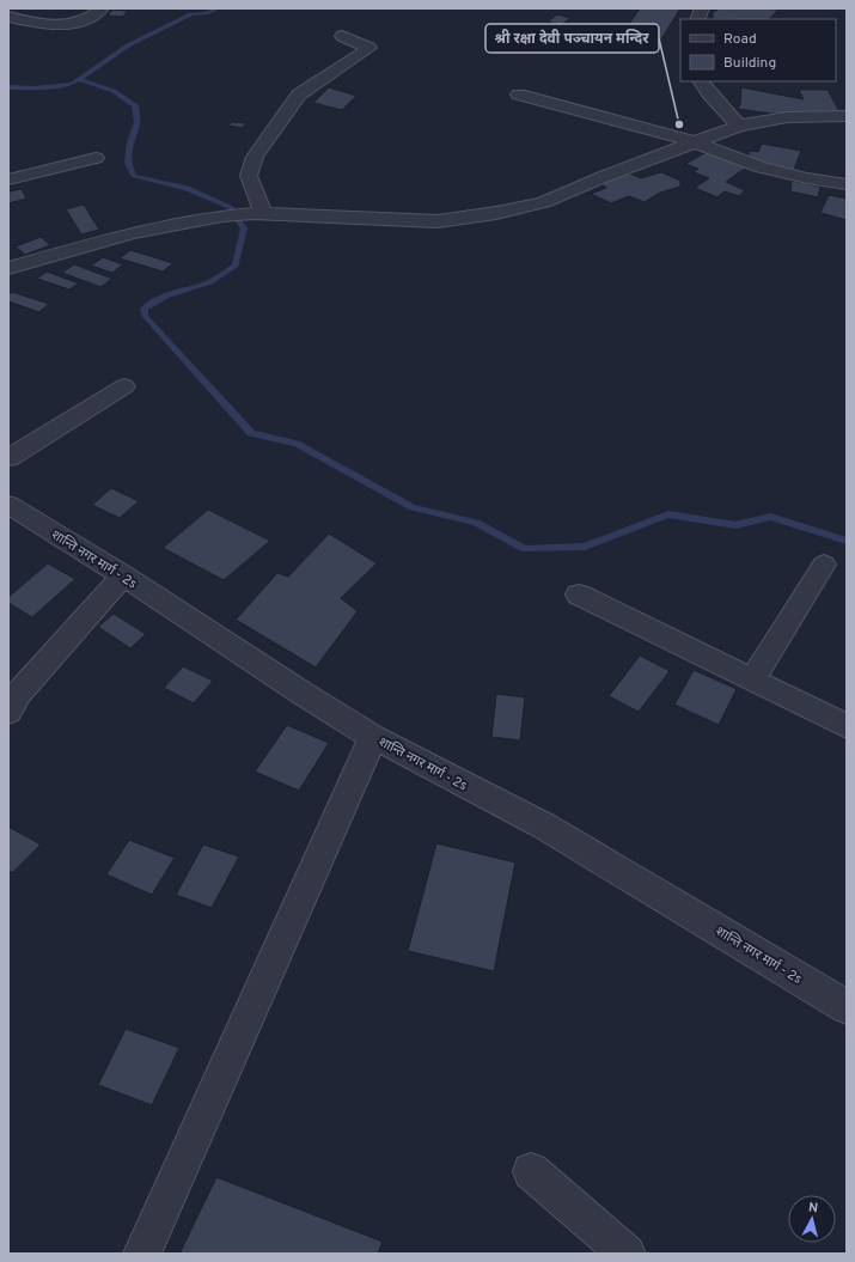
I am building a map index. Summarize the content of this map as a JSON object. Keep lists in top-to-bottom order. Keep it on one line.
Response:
{"streets":{"street":["शान्ति नगर मार्ग - 2s"]},"places":["श्री रक्षा देवी पञ्चायन मन्दिर"],"legend":["Road","Building"],"north":"top"}
